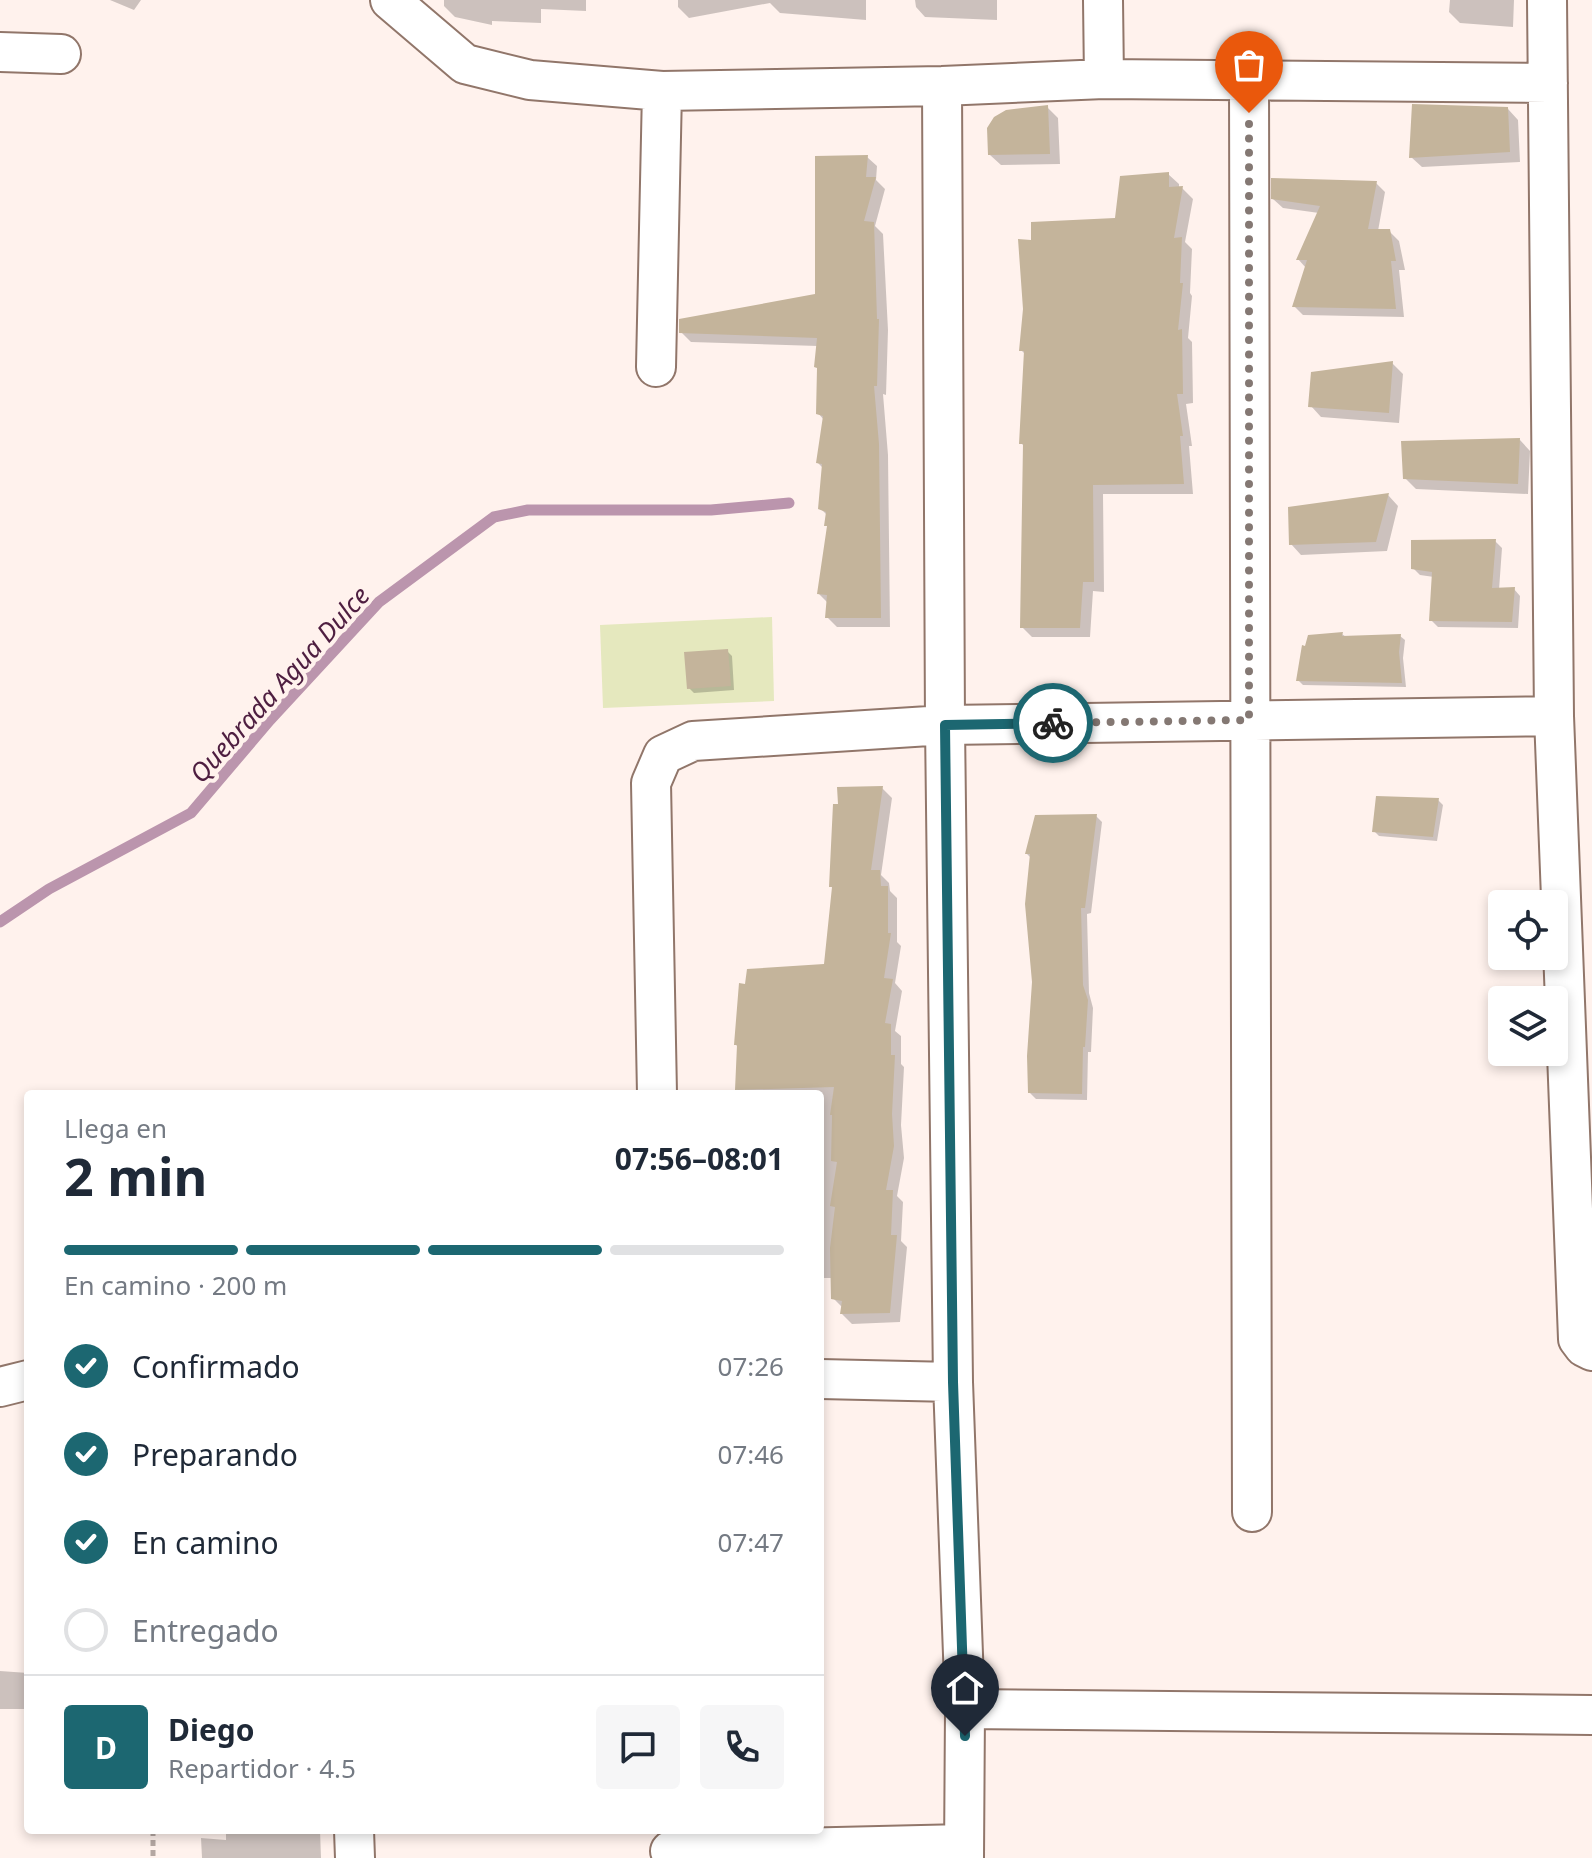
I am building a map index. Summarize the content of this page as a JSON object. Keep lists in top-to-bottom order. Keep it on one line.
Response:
{"water":["Quebrada Agua Dulce"],"page":{"heading":["2 min","Llega en","07:56–08:01"],"panel":["Diego","Repartidor · 4.5"],"bar":"En camino · 200 m","list":[["Confirmado","07:26"],["Preparando","07:46"],["En camino","07:47"],"Entregado"],"round":"D"}}
